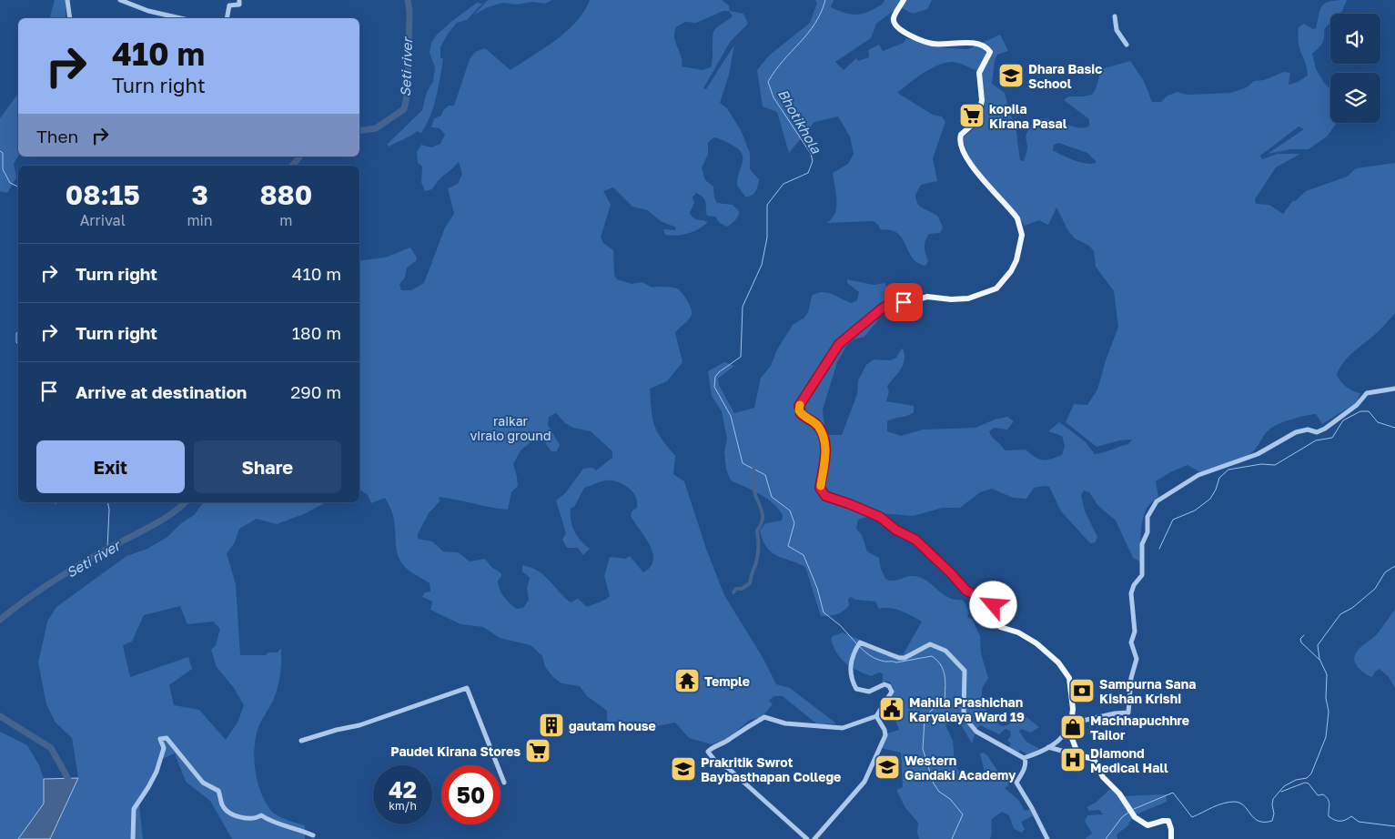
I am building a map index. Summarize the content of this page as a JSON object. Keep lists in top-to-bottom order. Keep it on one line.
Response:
{"water":["Seti river","Bhotikhola"],"parks":["raikar viralo ground"],"places":{"school or university":["Dhara Basic School","Western Gandaki Academy","Prakritik Swrot Baybasthapan College"],"supermarket":["kopila Kirana Pasal","Paudel Kirana Stores"],"temple":["Temple"],"bank":["Sampurna Sana Kishan Krishi"],"public building":["Mahila Prashichan Karyalaya Ward 19"],"building":["gautam house"],"shop":["Machhapuchhre Tailor"],"hospital":["Diamond Medical Hall"]},"page":{"turn":["410 m","Turn right"],"then":"Then","eta":["08:15","Arrival","3","min","880","m"],"list":[{"name":"Turn right","value":"410 m"},{"name":"Turn right","value":"180 m"},{"name":"Arrive at destination","value":"290 m"}],"buttons":["Exit","Share"],"speed":"42 km/h","limit":"50"}}
